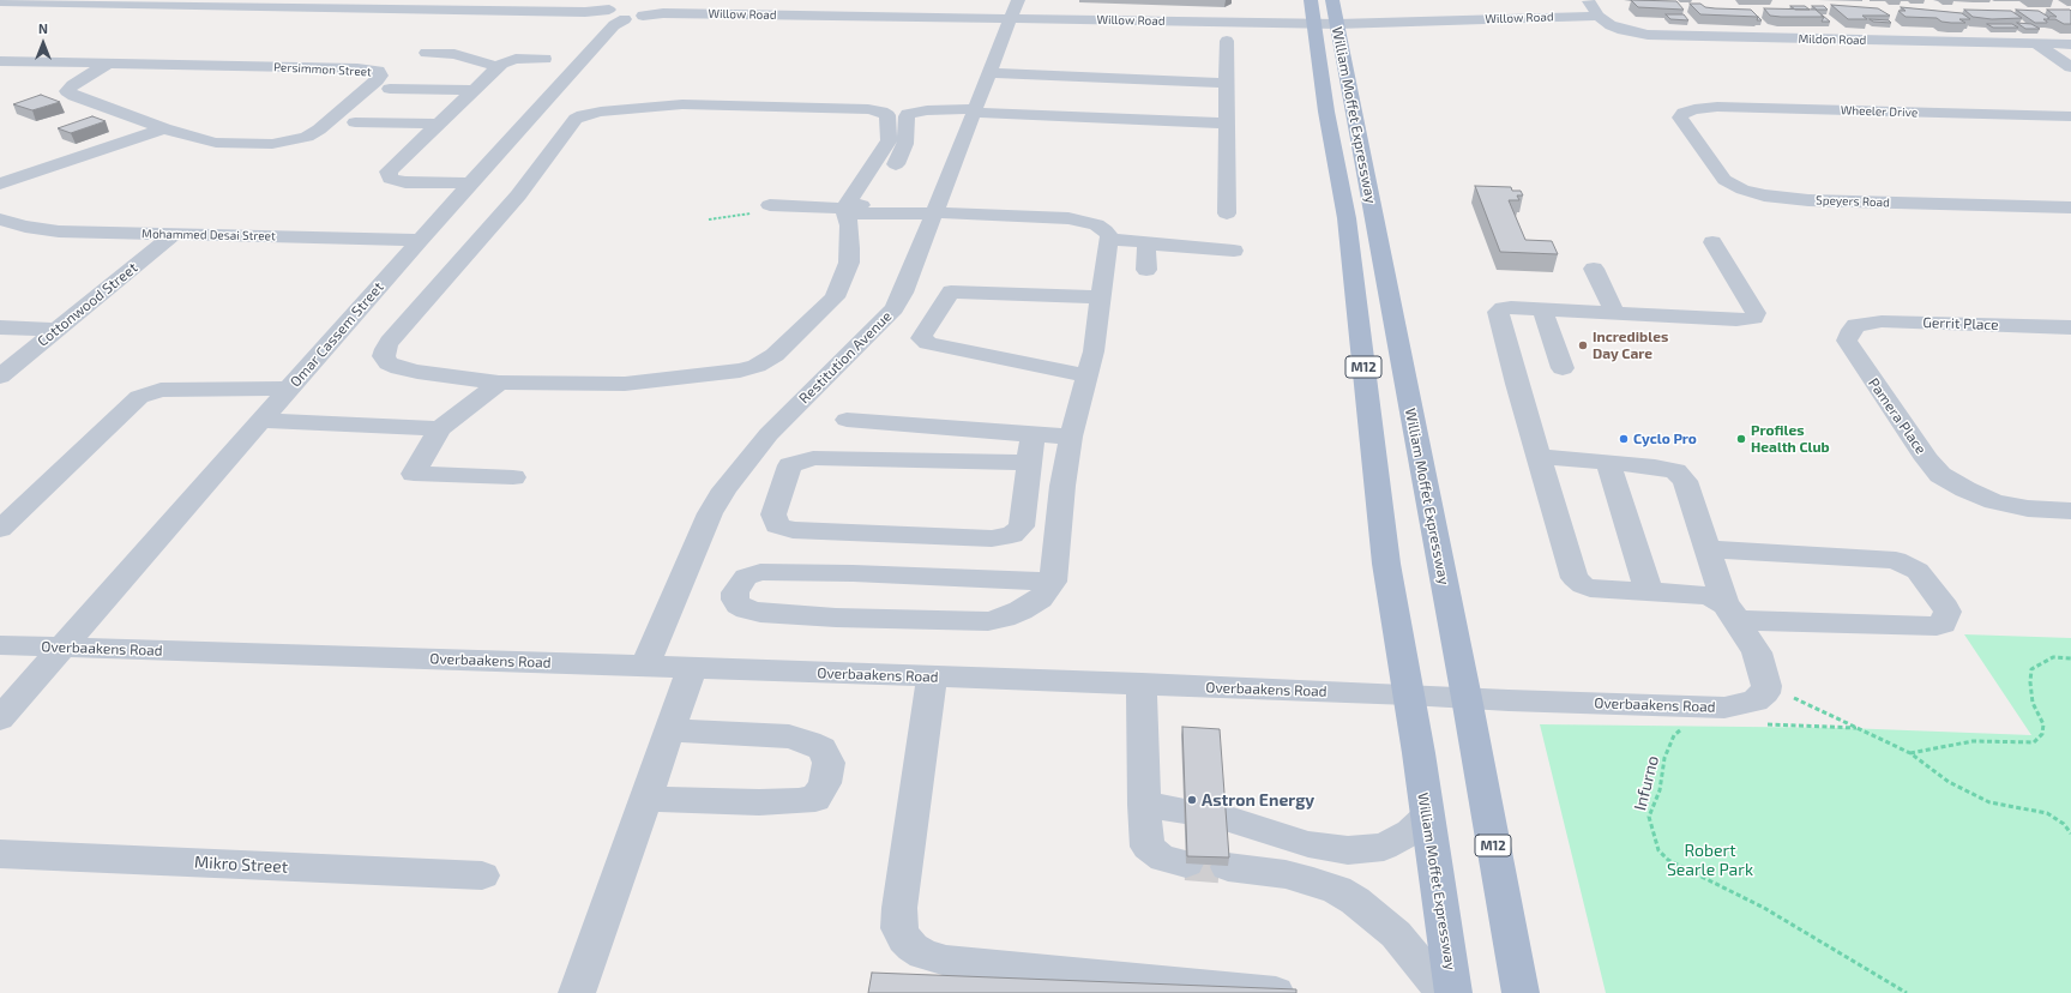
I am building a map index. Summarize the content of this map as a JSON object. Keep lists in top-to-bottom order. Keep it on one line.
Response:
{"streets":{"main road":["William Moffet Expressway","M12"],"street":["Willow Road","Mildon Road","Persimmon Street","Wheeler Drive","Speyers Road","Mohammed Desai Street","Cottonwood Street","Gerrit Place","Omar Cassem Street","Restitution Avenue","Pamera Place","Overbaakens Road","Mikro Street"],"path":["Infurno"]},"crossings":[["Willow Road","Mildon Road"],["Willow Road","William Moffet Expressway"],["Willow Road","Omar Cassem Street"],["Willow Road","Restitution Avenue"],["Wheeler Drive","Speyers Road"],["William Moffet Expressway","Overbaakens Road"],["Mohammed Desai Street","Cottonwood Street"],["Mohammed Desai Street","Omar Cassem Street"],["Gerrit Place","Pamera Place"],["Omar Cassem Street","Overbaakens Road"],["Restitution Avenue","Overbaakens Road"]],"parks":["Robert Searle Park"],"places":["Incredibles Day Care","Cyclo Pro","Profiles Health Club","Astron Energy"],"north":"top"}
